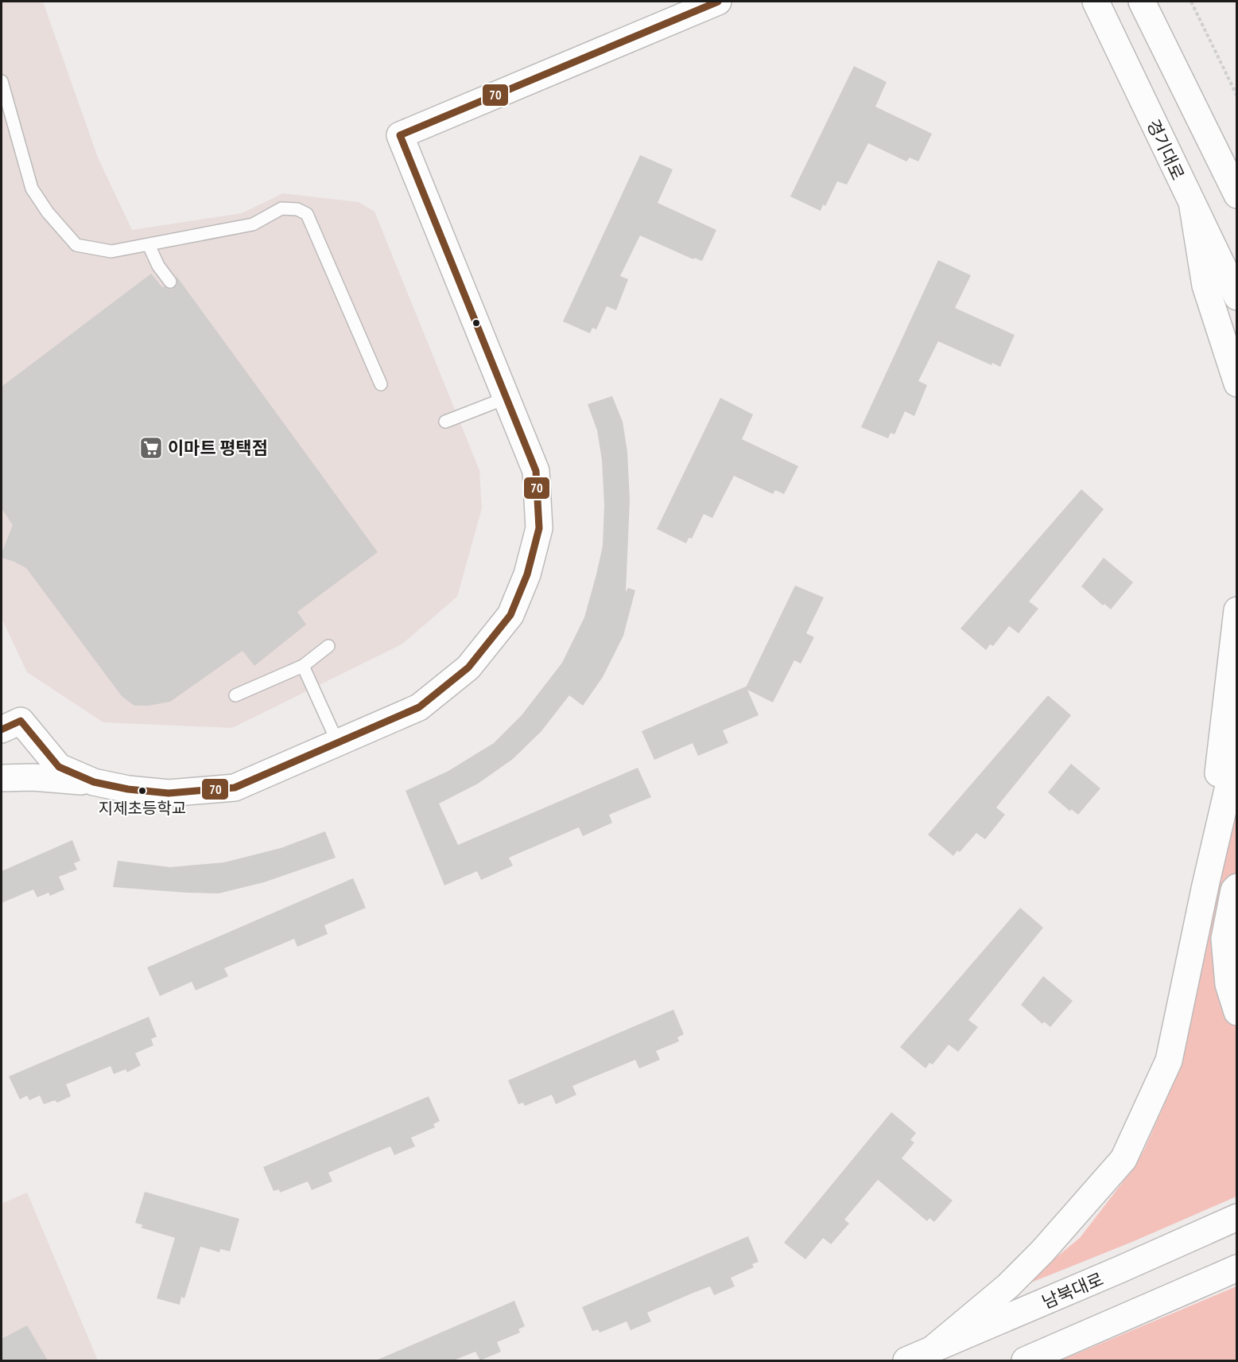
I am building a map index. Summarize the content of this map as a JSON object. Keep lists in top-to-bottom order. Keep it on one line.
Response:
{"streets":{"main road":["경기대로","남북대로"]},"places":{"supermarket":["이마트 평택점"],"other":["지제초등학교"]},"lines":["transit line 70"]}
